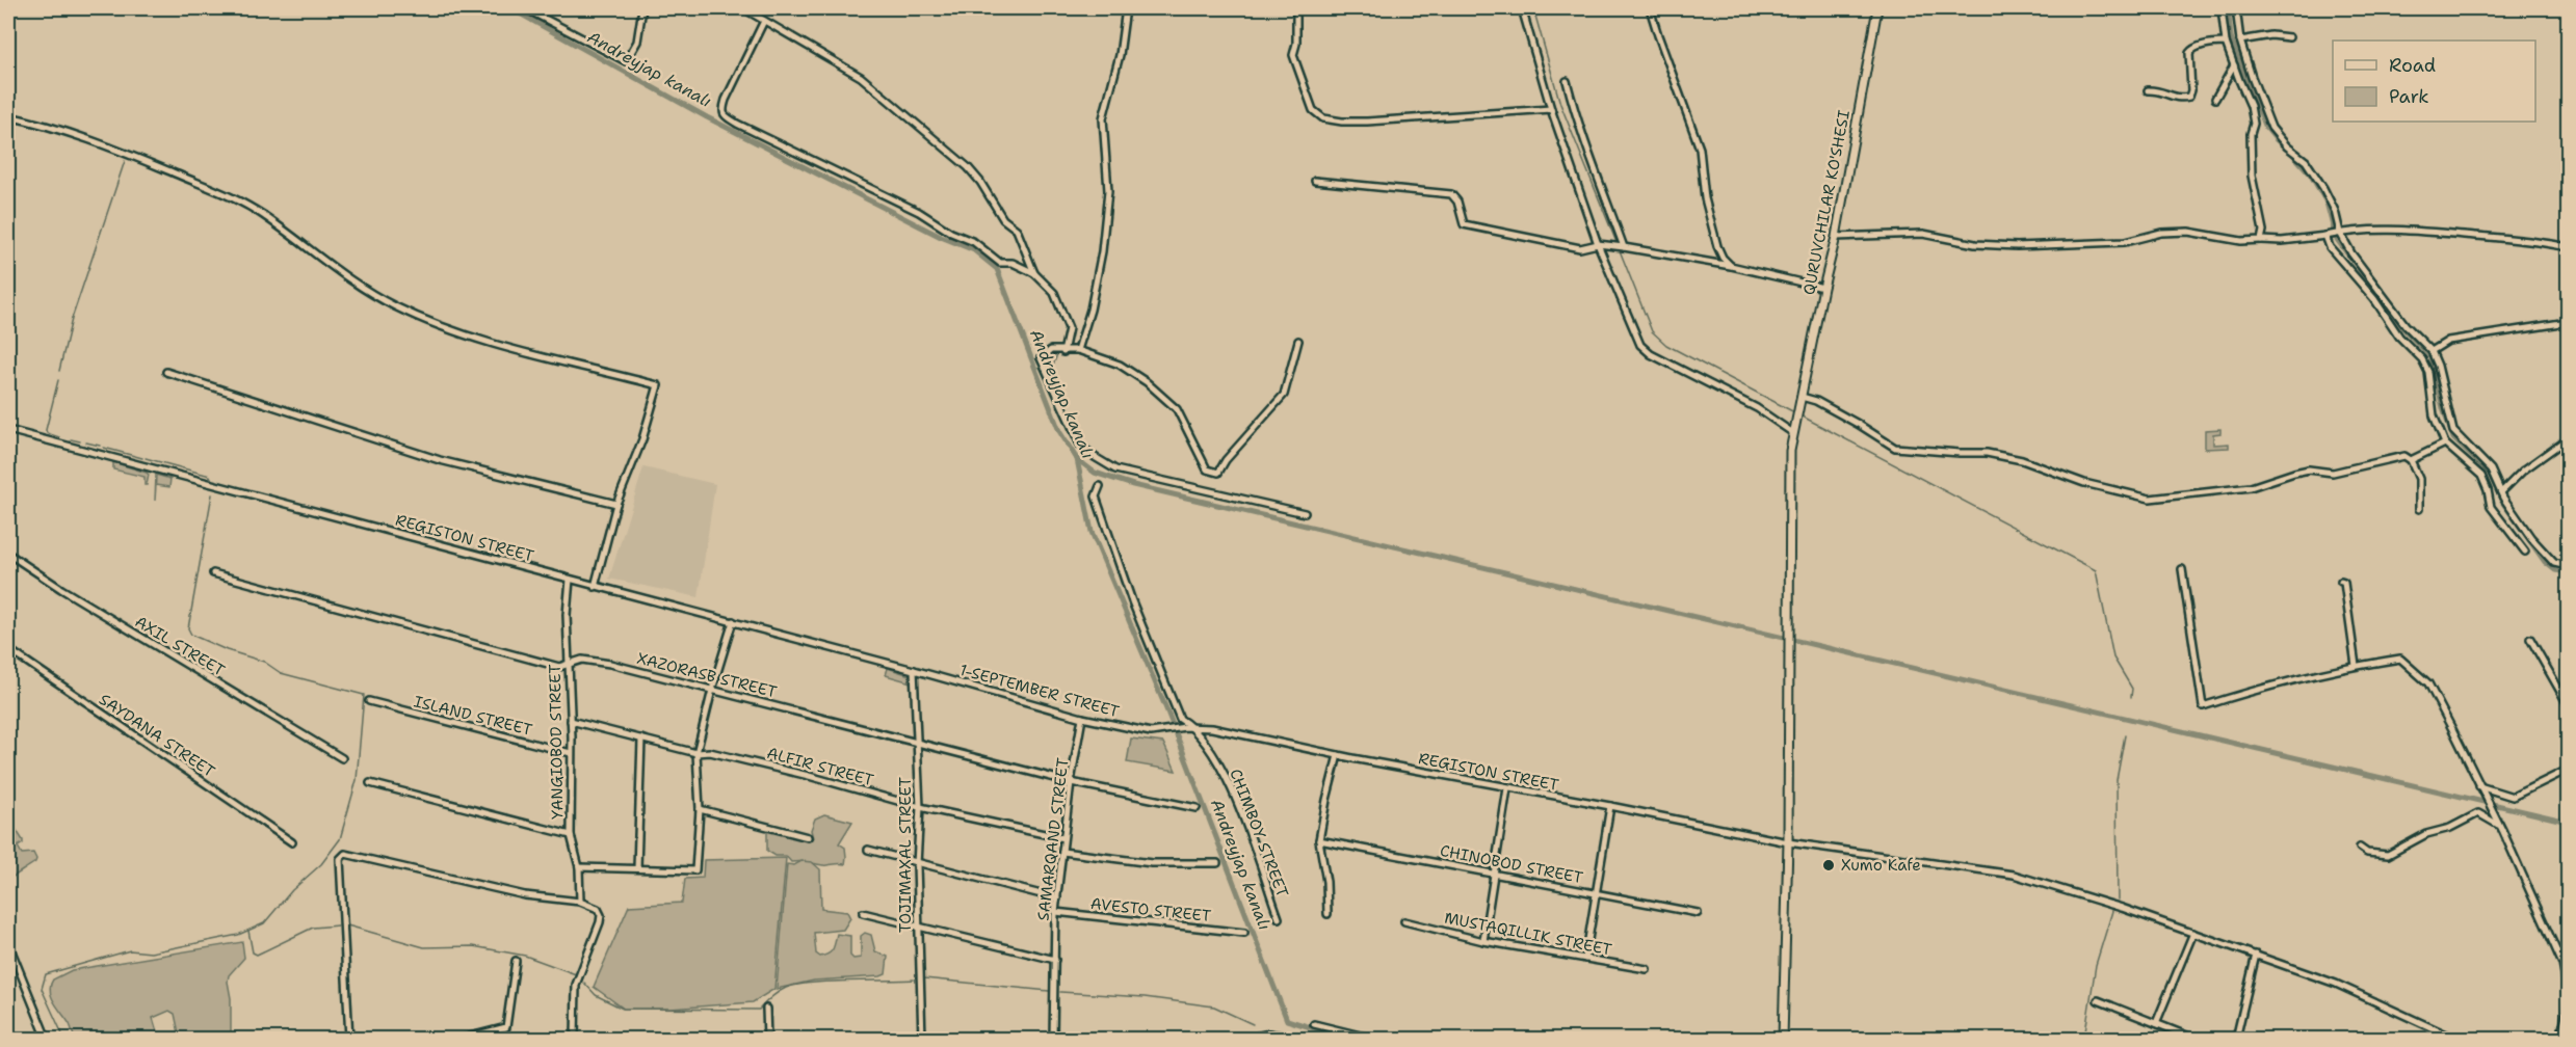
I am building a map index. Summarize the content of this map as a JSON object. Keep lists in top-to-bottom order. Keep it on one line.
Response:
{"streets":{"main road":["QURUVCHILAR KO'SHESI"],"street":["REGISTON STREET","AXIL STREET","XAZORASB STREET","1-SEPTEMBER STREET","ISLAND STREET","SAYDANA STREET","YANGIOBOD STREET","ALFIR STREET","CHIMBOY STREET","SAMARQAND STREET","TOJIMAXAL STREET","CHINOBOD STREET","AVESTO STREET","MUSTAQILLIK STREET"]},"crossings":[["QURUVCHILAR KO'SHESI","REGISTON STREET"],["REGISTON STREET","1-SEPTEMBER STREET"],["REGISTON STREET","YANGIOBOD STREET"],["REGISTON STREET","CHIMBOY STREET"],["REGISTON STREET","TOJIMAXAL STREET"],["XAZORASB STREET","YANGIOBOD STREET"],["XAZORASB STREET","SAMARQAND STREET"],["XAZORASB STREET","TOJIMAXAL STREET"],["1-SEPTEMBER STREET","SAMARQAND STREET"],["1-SEPTEMBER STREET","TOJIMAXAL STREET"],["ISLAND STREET","YANGIOBOD STREET"],["YANGIOBOD STREET","ALFIR STREET"],["ALFIR STREET","SAMARQAND STREET"],["ALFIR STREET","TOJIMAXAL STREET"],["SAMARQAND STREET","AVESTO STREET"]],"water":["Andreyjap kanalı"],"places":["Xumo Kafe"],"legend":["Road","Park"]}
